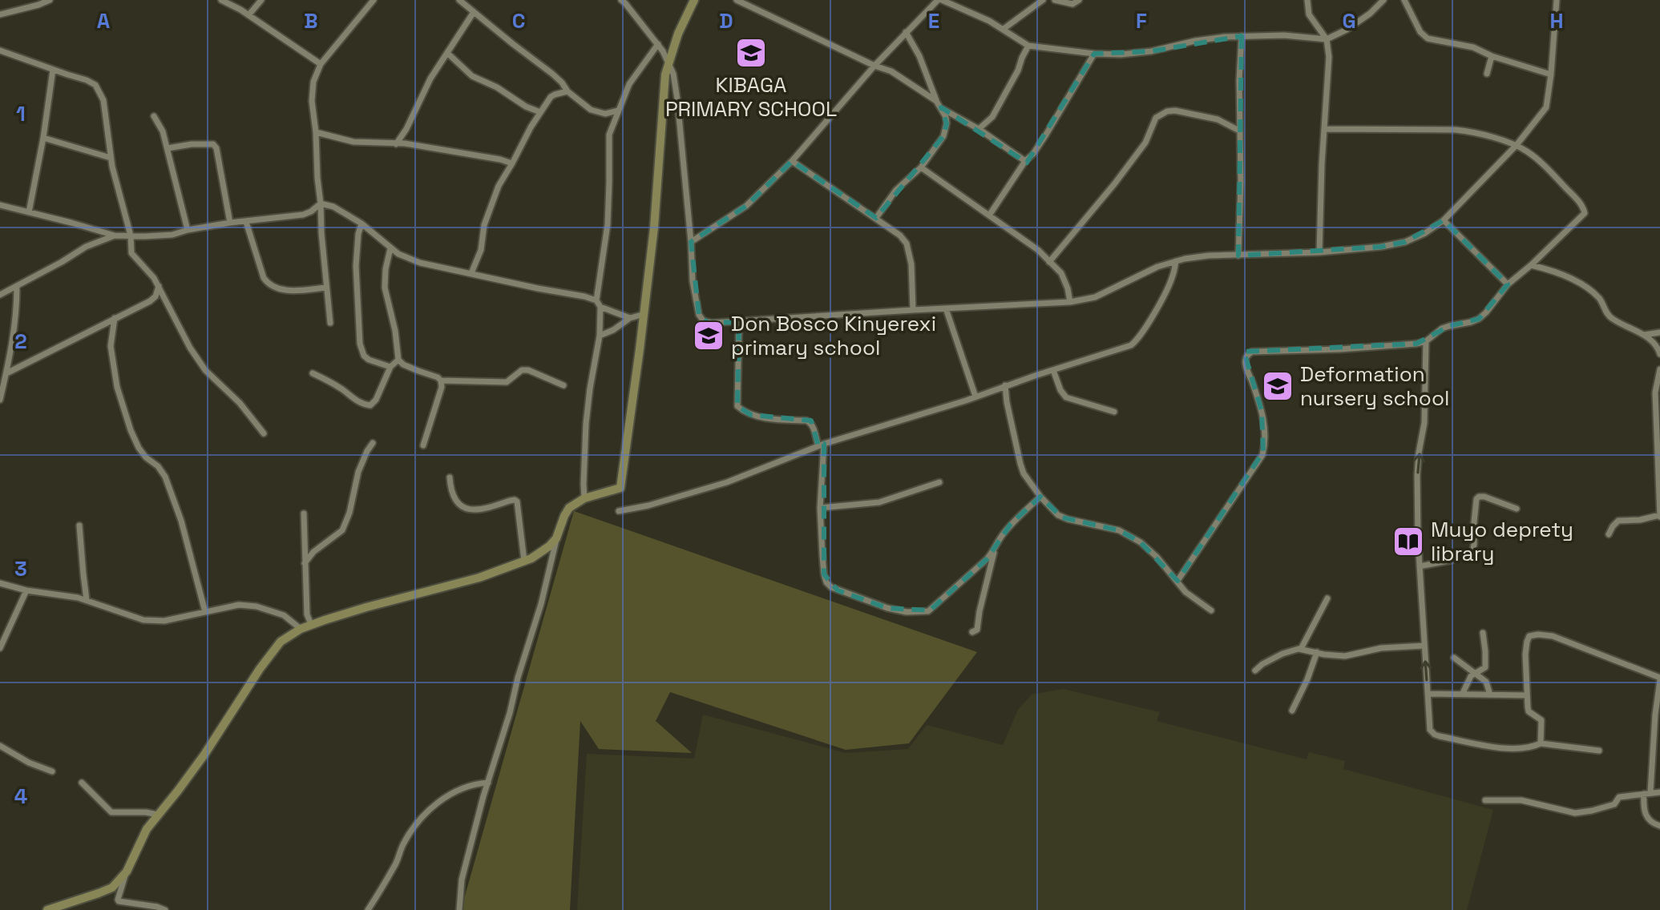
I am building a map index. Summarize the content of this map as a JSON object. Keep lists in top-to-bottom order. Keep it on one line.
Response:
{"places":{"school or university":["KIBAGA PRIMARY SCHOOL","Don Bosco Kinyerexi primary school","Deformation nursery school"],"library":["Muyo deprety library"]},"grid":{"columns":["A","B","C","D","E","F","G","H"],"rows":["1","2","3","4"]}}
